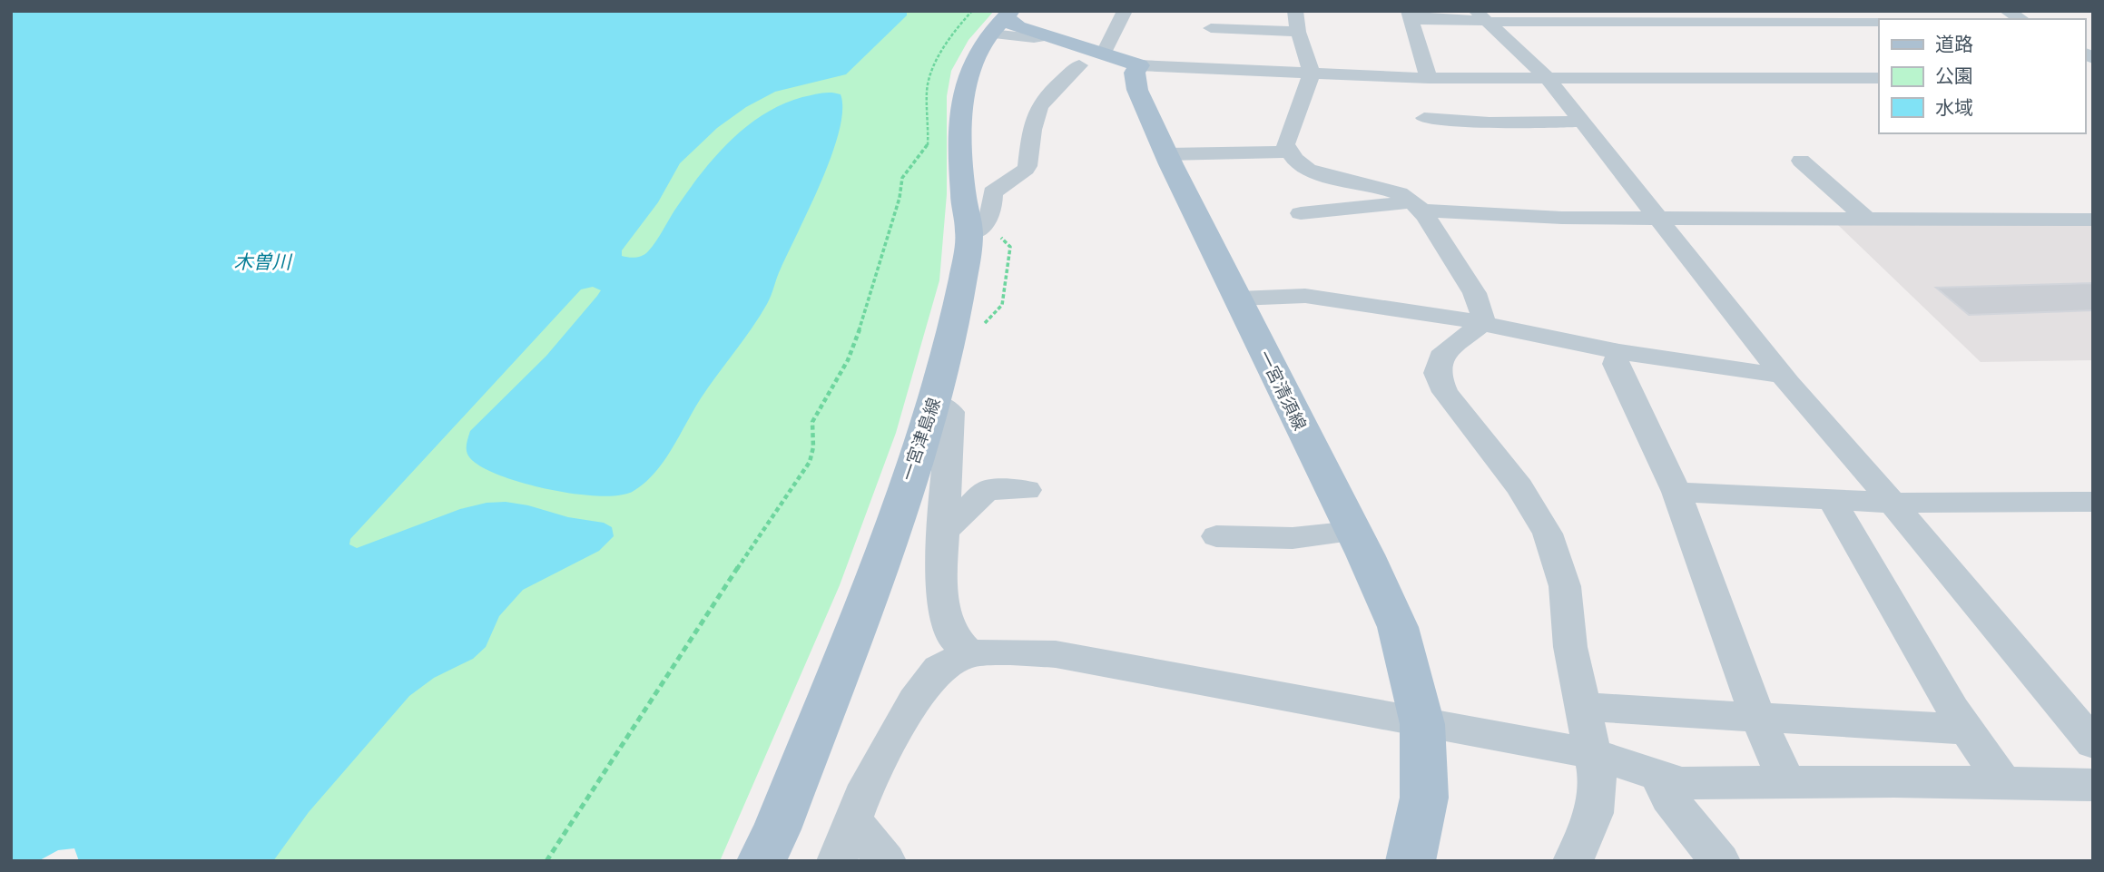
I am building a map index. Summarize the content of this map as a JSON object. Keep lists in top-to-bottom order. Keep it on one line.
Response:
{"streets":{"main road":["一宮清須線","一宮津島線"]},"water":["木曽川"],"legend":["道路","公園","水域"]}
